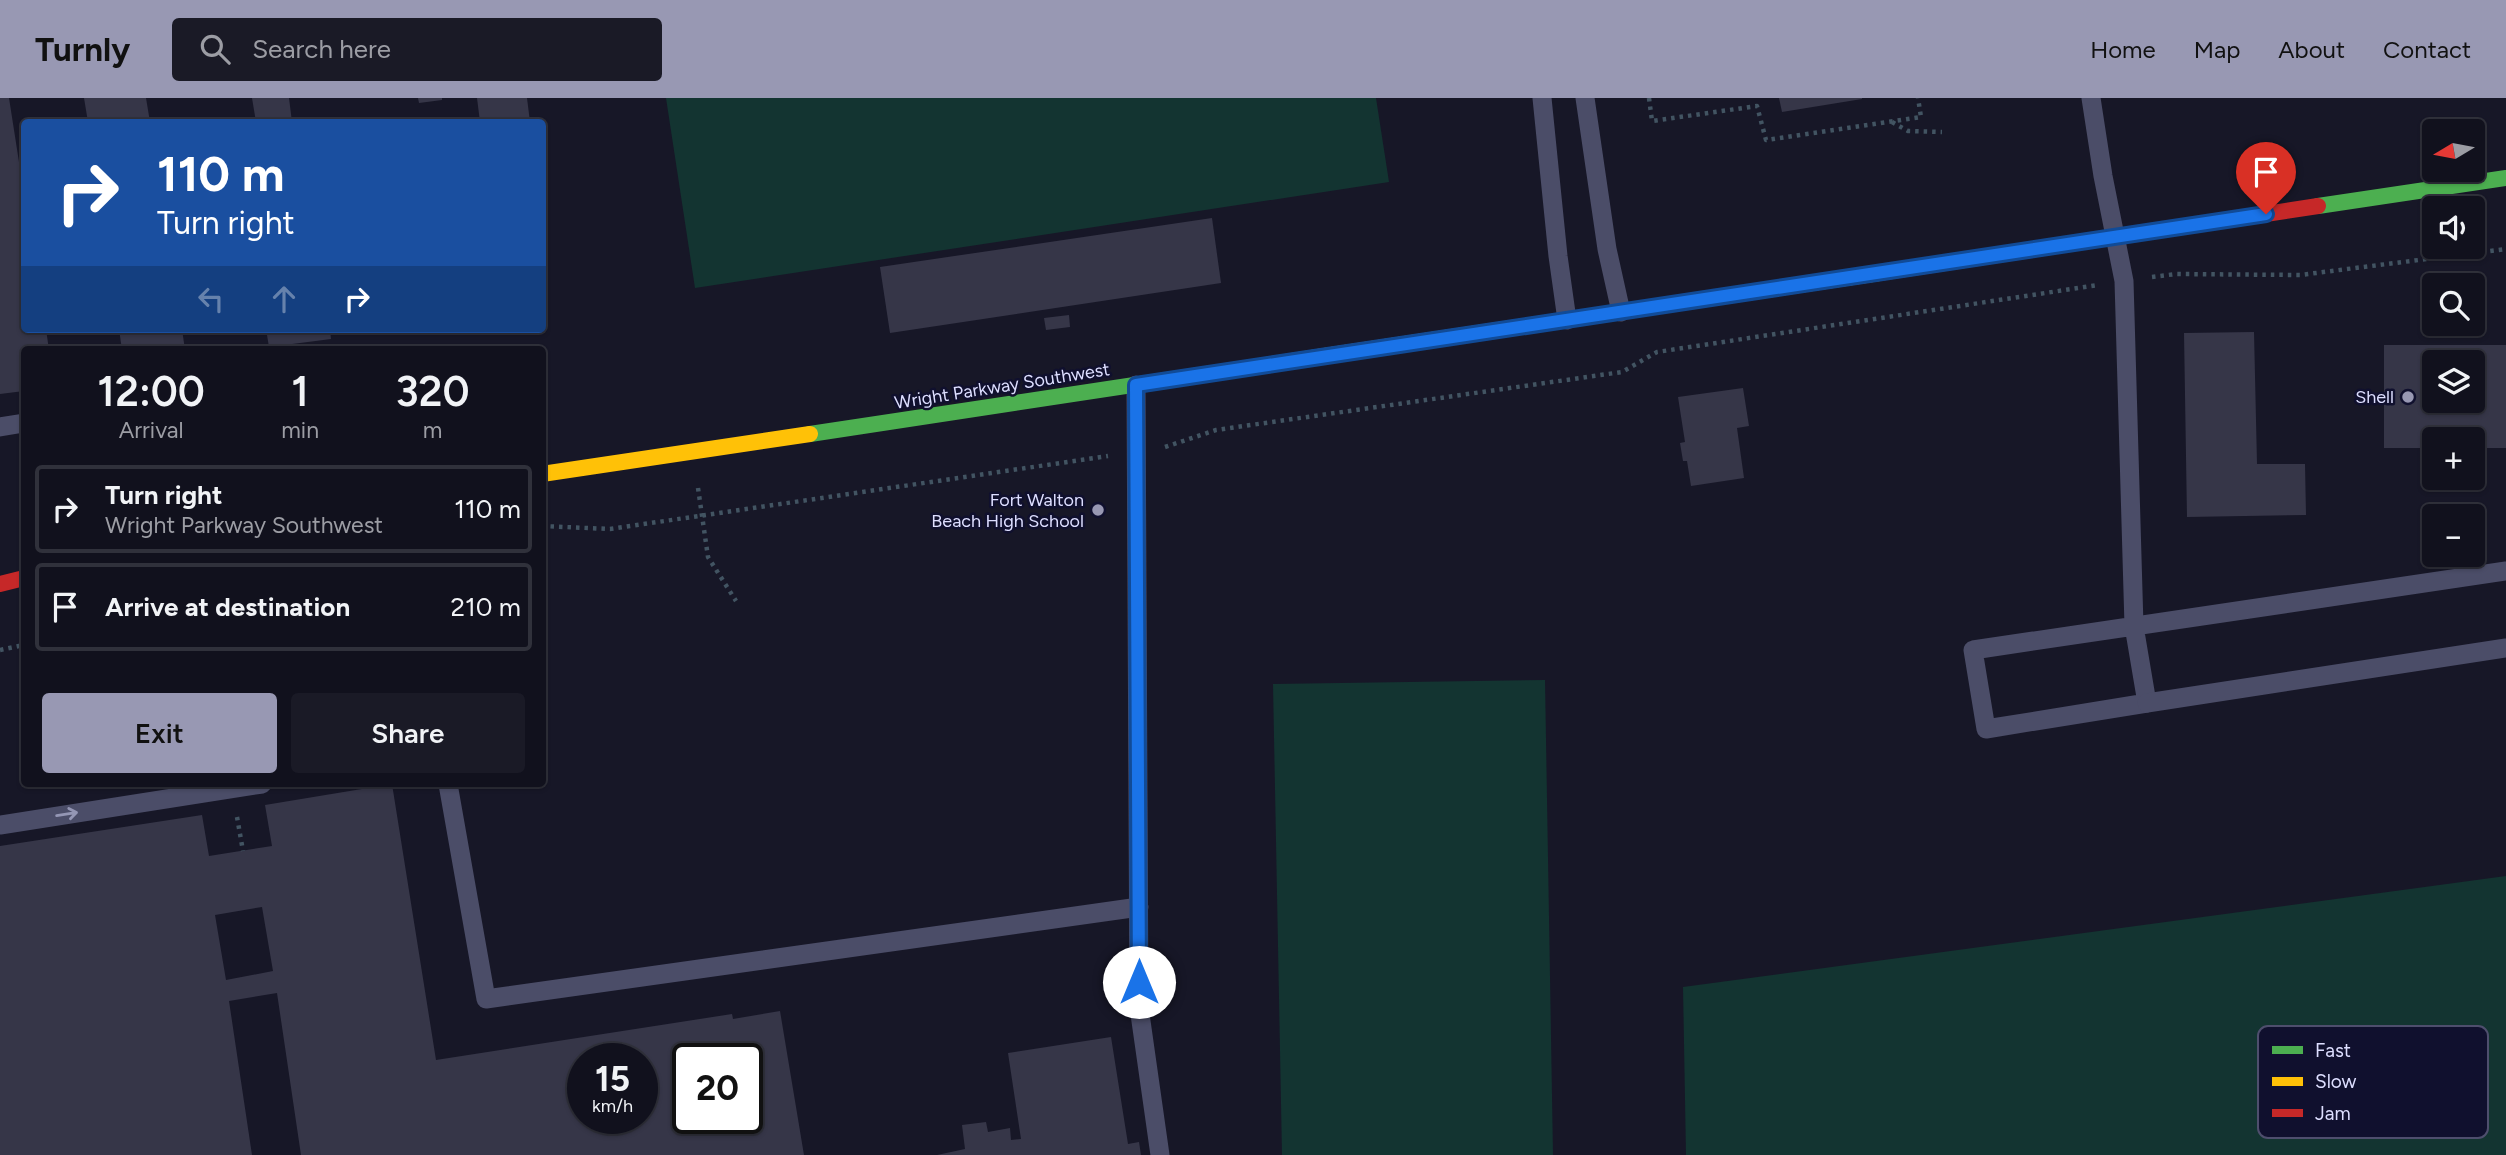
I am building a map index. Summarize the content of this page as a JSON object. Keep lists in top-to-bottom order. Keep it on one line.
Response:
{"streets":{"street":["Wright Parkway Southwest"]},"places":["Shell","Fort Walton Beach High School"],"legend":["Fast","Slow","Jam"],"north":"left","page":{"header":"Turnly","search":"Search here","nav":["Home","Map","About","Contact"],"map_buttons":["+","−"],"turn":["110 m","Turn right"],"eta":["12:00","Arrival","1","min","320","m"],"list":[{"name":"Turn right","note":"Wright Parkway Southwest","value":"110 m"},{"name":"Arrive at destination","value":"210 m"}],"buttons":["Exit","Share"],"speed":"15 km/h","limit":"20"}}
